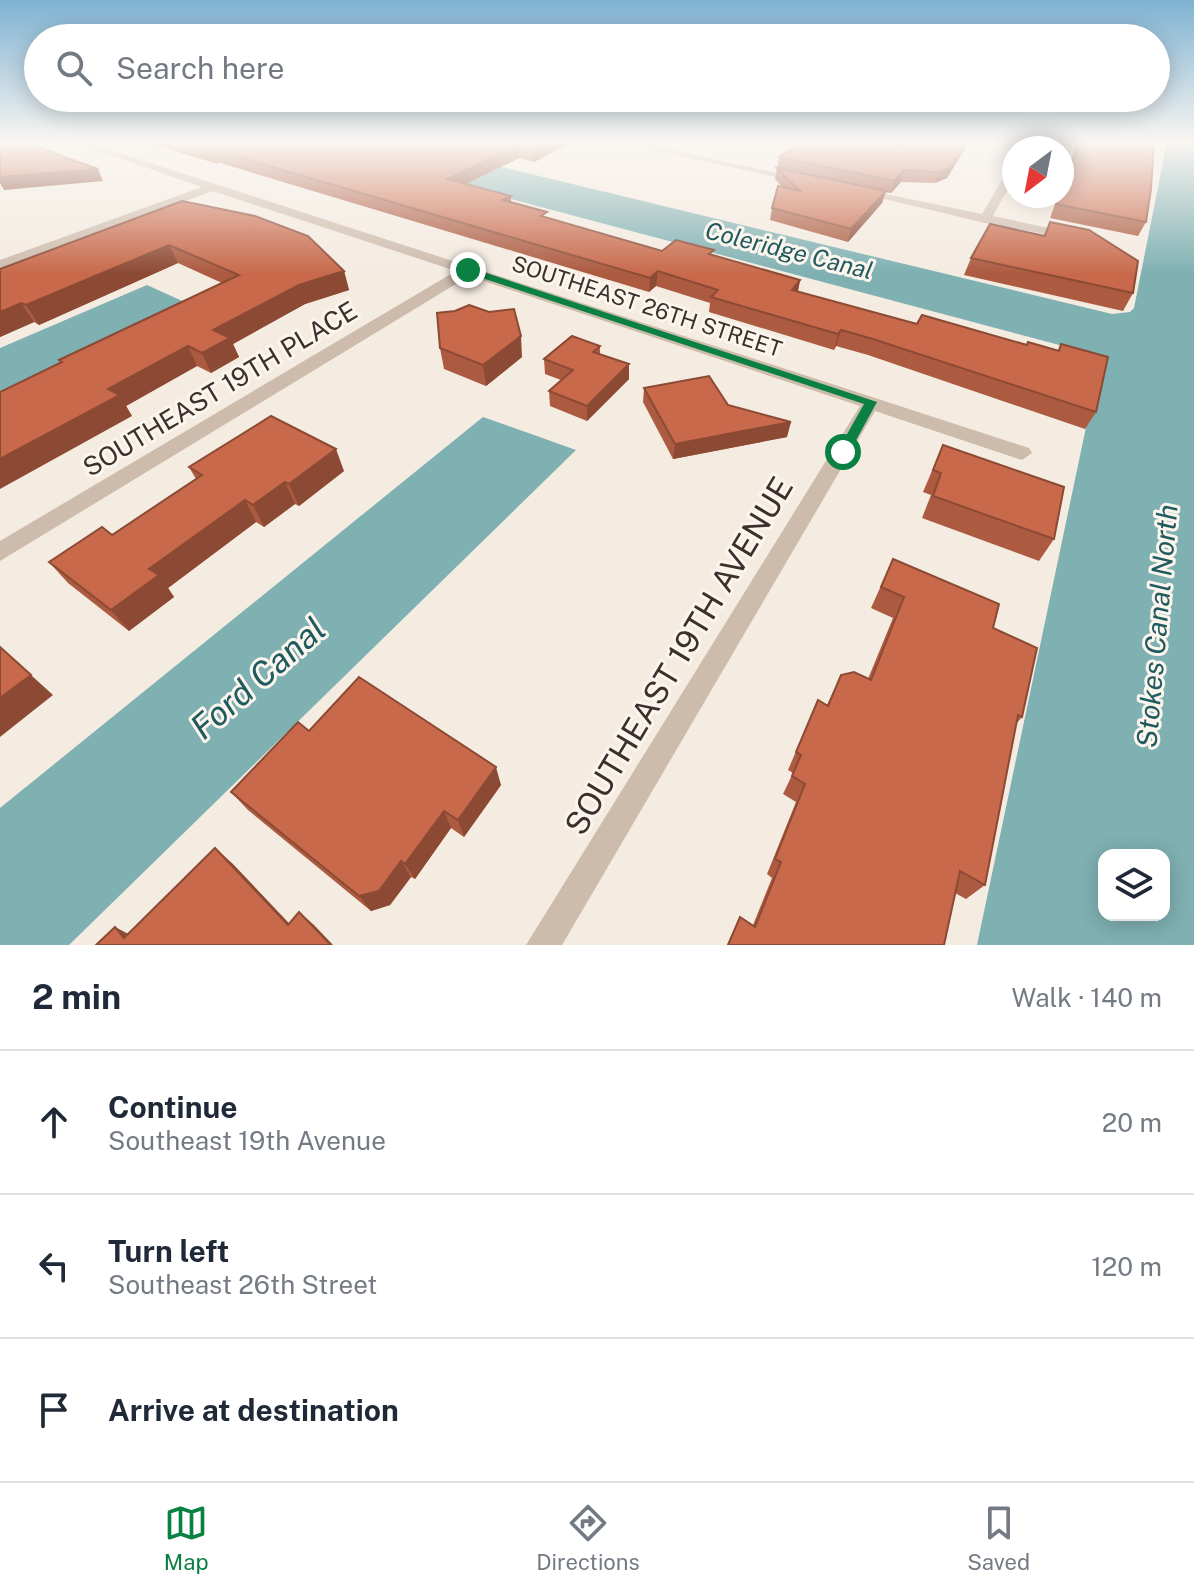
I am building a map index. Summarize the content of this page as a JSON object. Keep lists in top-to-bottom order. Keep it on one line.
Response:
{"streets":{"street":["SOUTHEAST 26TH STREET","SOUTHEAST 19TH PLACE","SOUTHEAST 19TH AVENUE"]},"crossings":[["SOUTHEAST 26TH STREET","SOUTHEAST 19TH PLACE"],["SOUTHEAST 26TH STREET","SOUTHEAST 19TH AVENUE"]],"water":["Coleridge Canal","Stokes Canal North","Ford Canal"],"north":"bottom left","page":{"search":"Search here","heading":["2 min","Walk · 140 m"],"list":[["Continue","Southeast 19th Avenue","20 m"],["Turn left","Southeast 26th Street","120 m"],"Arrive at destination"],"nav":["Map","Directions","Saved"]}}
